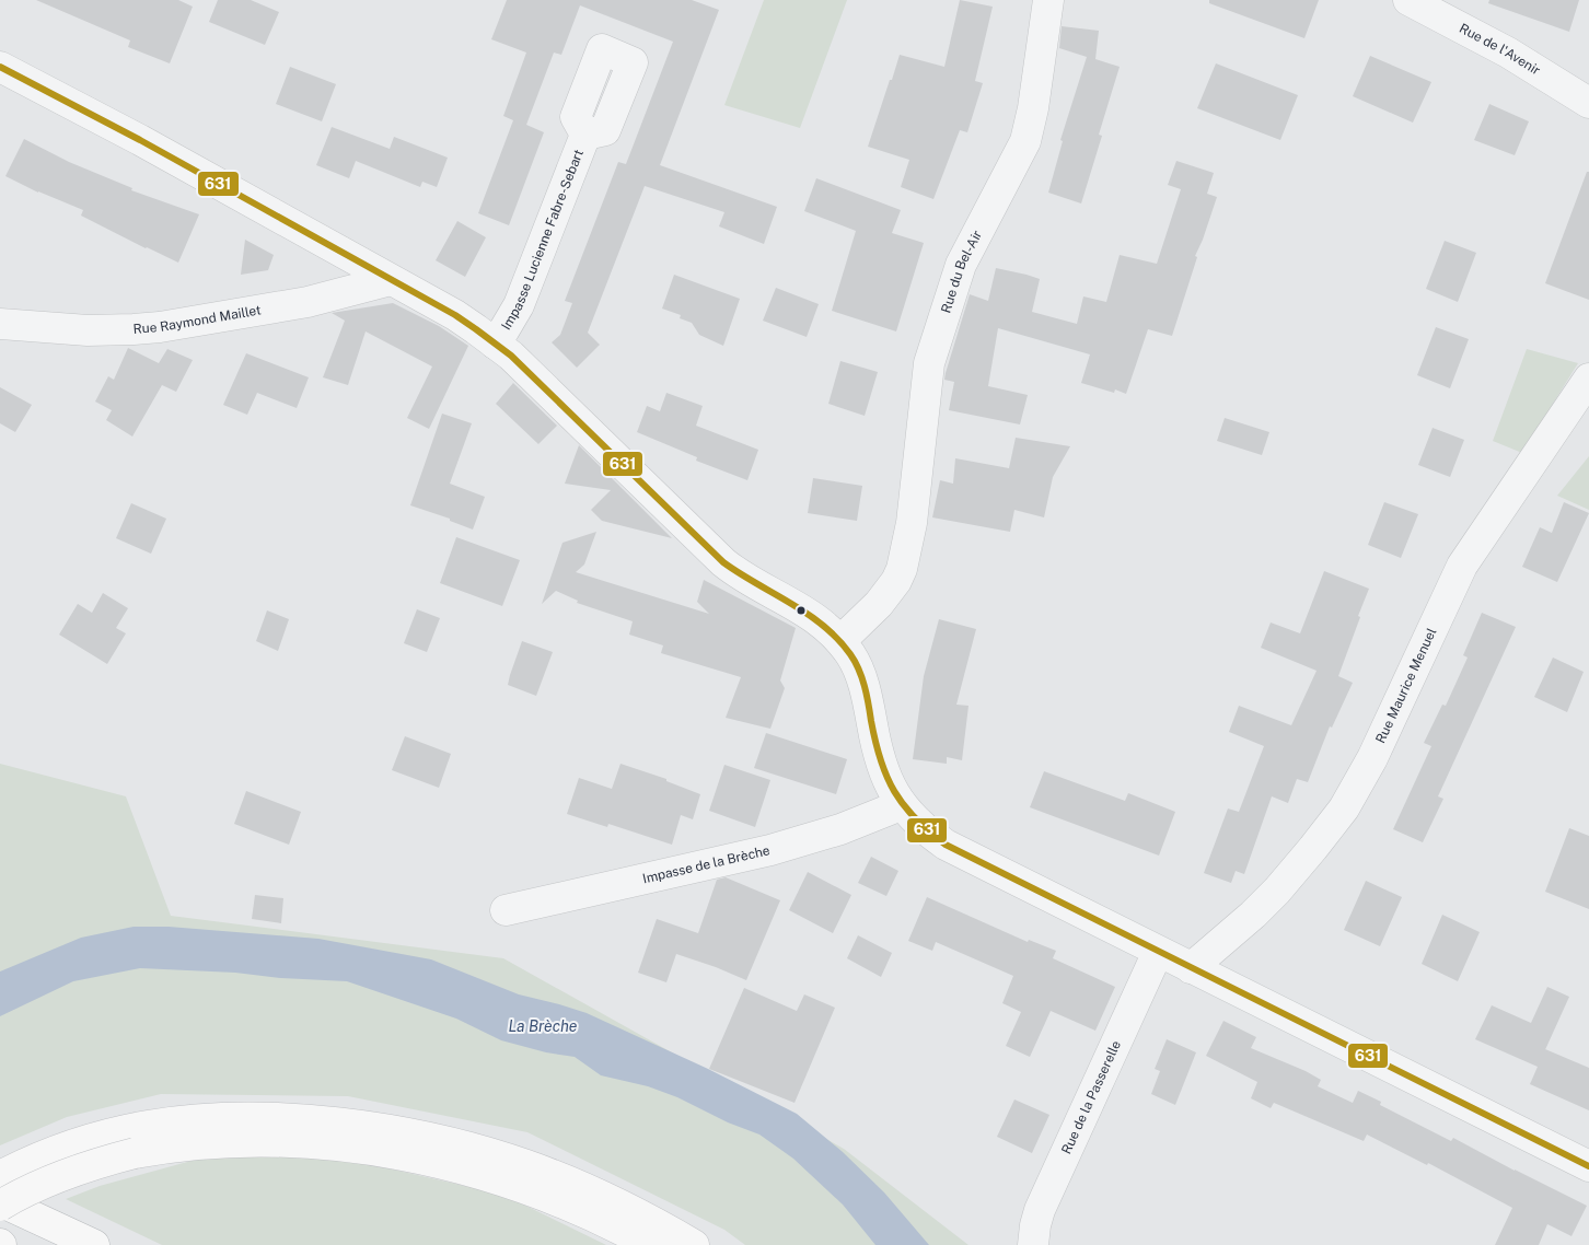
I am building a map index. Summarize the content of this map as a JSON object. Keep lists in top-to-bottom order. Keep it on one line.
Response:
{"streets":{"street":["Rue de l'Avenir","Impasse Lucienne Fabre-Sebart","Rue du Bel-Air","Rue Raymond Maillet","Rue Maurice Menuel","Impasse de la Brèche","Rue de la Passerelle"]},"water":["La Brèche"],"lines":["transit line 631"]}
